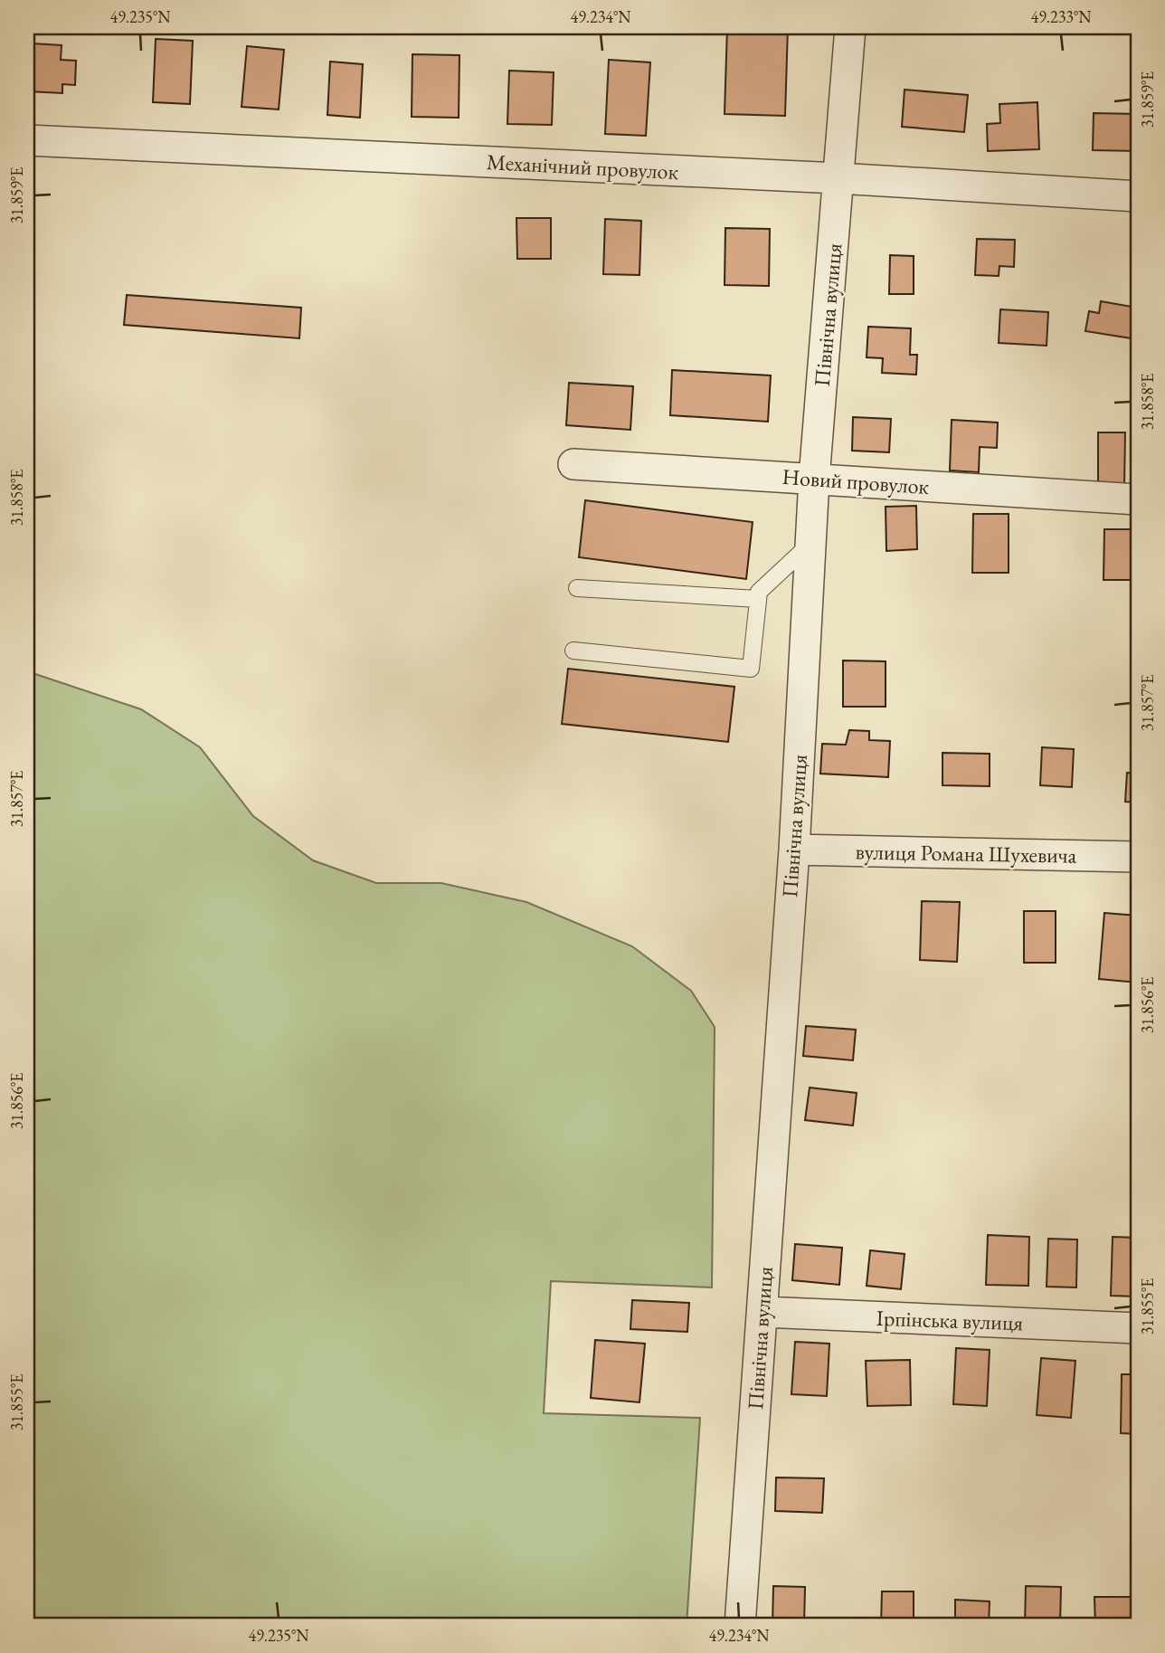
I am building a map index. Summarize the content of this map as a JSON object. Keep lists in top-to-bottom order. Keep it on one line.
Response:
{"streets":{"street":["Механічний провулок","Північна вулиця","Новий провулок","вулиця Романа Шухевича","Ірпінська вулиця"]},"crossings":[["Механічний провулок","Північна вулиця"],["Північна вулиця","Новий провулок"],["Північна вулиця","вулиця Романа Шухевича"],["Північна вулиця","Ірпінська вулиця"]],"coordinates":["49.235°N","49.234°N","49.233°N","31.859°E","31.858°E","31.857°E","31.856°E","31.855°E"]}
